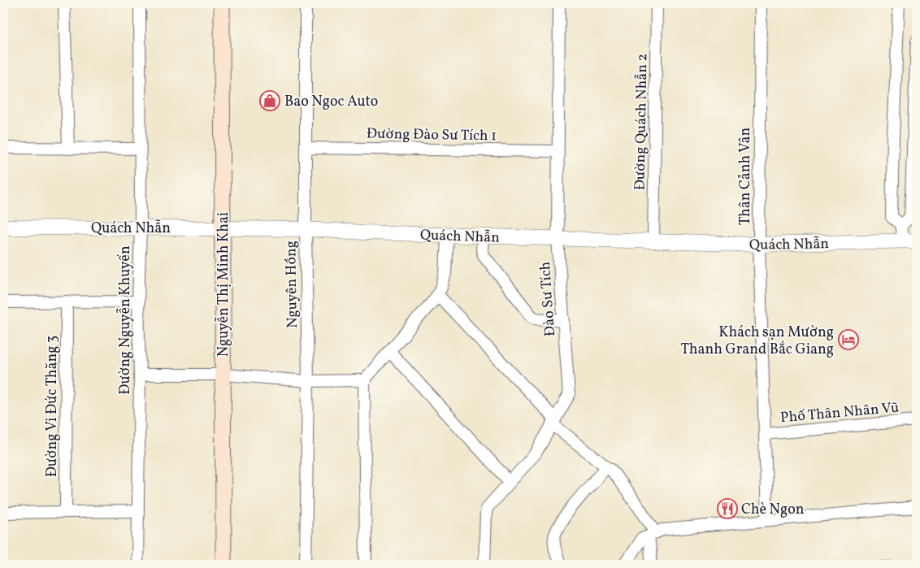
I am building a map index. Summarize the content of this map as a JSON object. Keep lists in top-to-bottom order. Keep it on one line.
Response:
{"streets":{"main road":["Nguyễn Thị Minh Khai"],"street":["Đường Quách Nhẫn 2","Đường Đào Sư Tích 1","Thân Cảnh Vân","Quách Nhẫn","Nguyên Hồng","Đào Sư Tích","Đường Nguyễn Khuyến","Đường Vi Đức Thăng 3","Phố Thân Nhân Vũ"]},"crossings":[["Đường Quách Nhẫn 2","Quách Nhẫn"],["Đường Đào Sư Tích 1","Nguyên Hồng"],["Đường Đào Sư Tích 1","Đào Sư Tích"],["Thân Cảnh Vân","Quách Nhẫn"],["Thân Cảnh Vân","Phố Thân Nhân Vũ"],["Quách Nhẫn","Nguyễn Thị Minh Khai"],["Quách Nhẫn","Nguyên Hồng"],["Quách Nhẫn","Đào Sư Tích"],["Quách Nhẫn","Đường Nguyễn Khuyến"]],"places":{"shop":["Bao Ngoc Auto"],"hotel":["Khách sạn Mường Thanh Grand Bắc Giang"],"restaurant":["Chè Ngon"]}}
